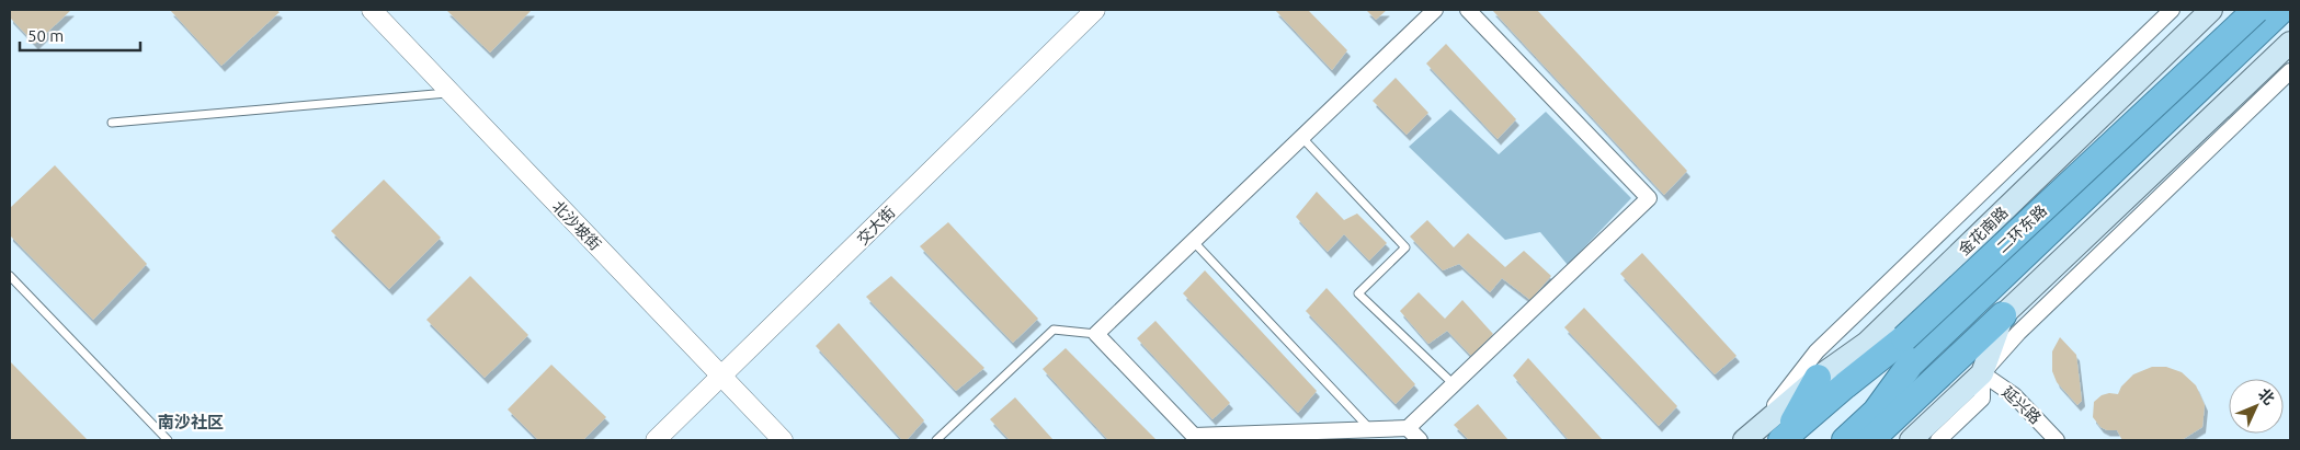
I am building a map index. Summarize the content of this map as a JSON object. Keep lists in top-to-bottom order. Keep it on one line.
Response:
{"streets":{"highway":["二环东路"],"main road":["金花南路"],"street":["北沙坡街","交大街","延兴路"]},"crossings":[["北沙坡街","交大街"]],"districts":["南沙社区"],"scale_bar":"50 m","north":"top right"}
